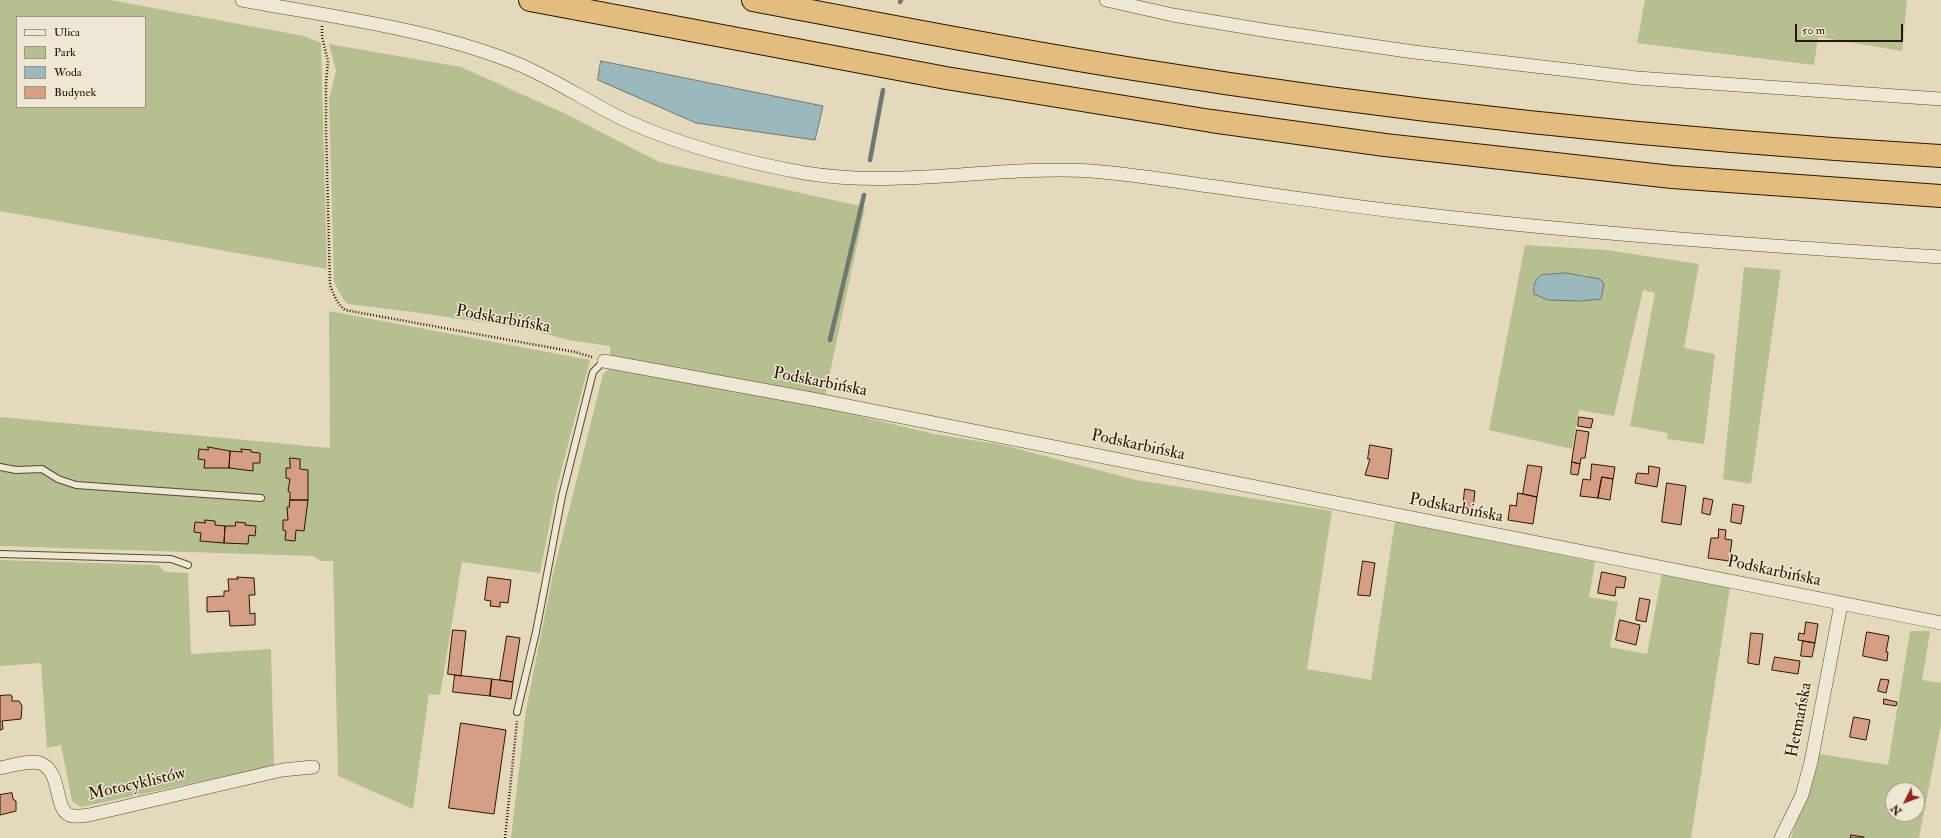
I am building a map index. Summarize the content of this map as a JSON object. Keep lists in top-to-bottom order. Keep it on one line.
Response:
{"streets":{"street":["Podskarbińska","Hetmańska","Motocyklistów"]},"crossings":[["Podskarbińska","Hetmańska"]],"legend":["Ulica","Park","Woda","Budynek"],"scale_bar":"50 m","north":"bottom left"}
